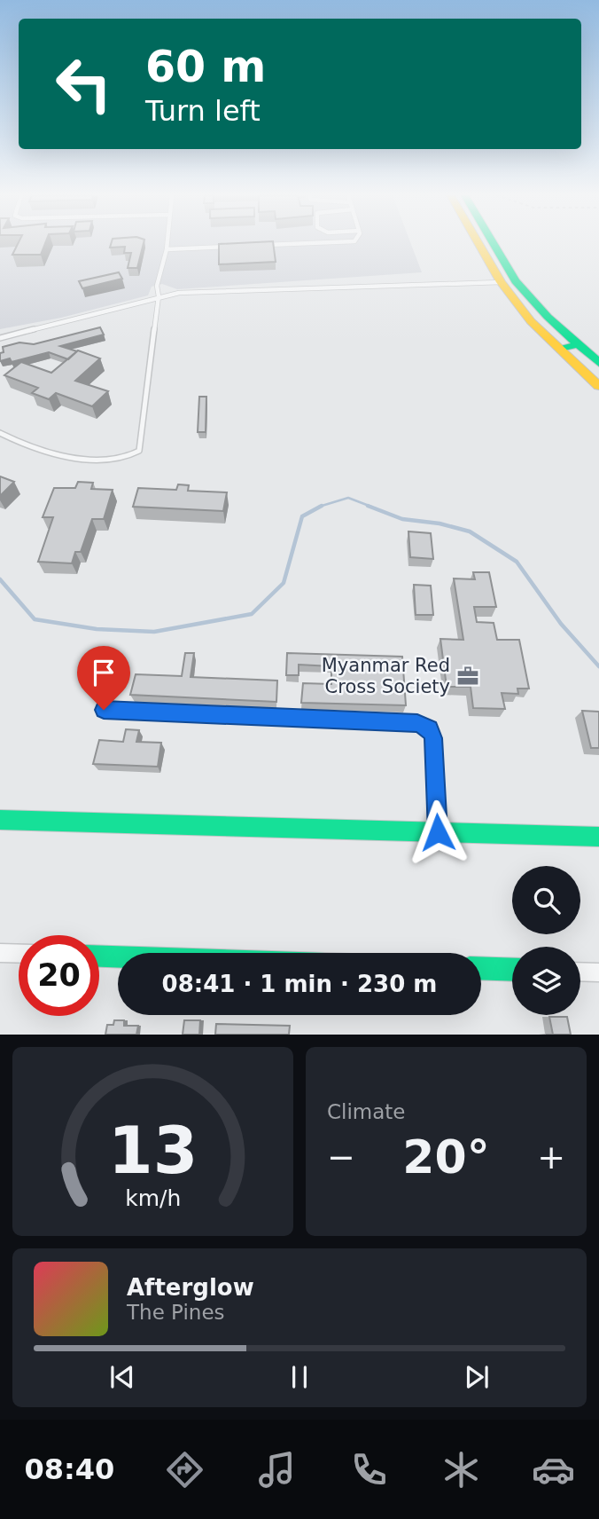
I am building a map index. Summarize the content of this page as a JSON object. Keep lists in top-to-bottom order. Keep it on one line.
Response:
{"places":{"office":["Myanmar Red Cross Society"]},"page":{"turn":["60 m","Turn left"],"limit":"20","trip":"08:41 · 1 min · 230 m","tile":"Climate","heat":["−","20°","+"],"song":["Afterglow","The Pines"],"tabs":"08:40","gauge":["13","km/h"]}}
